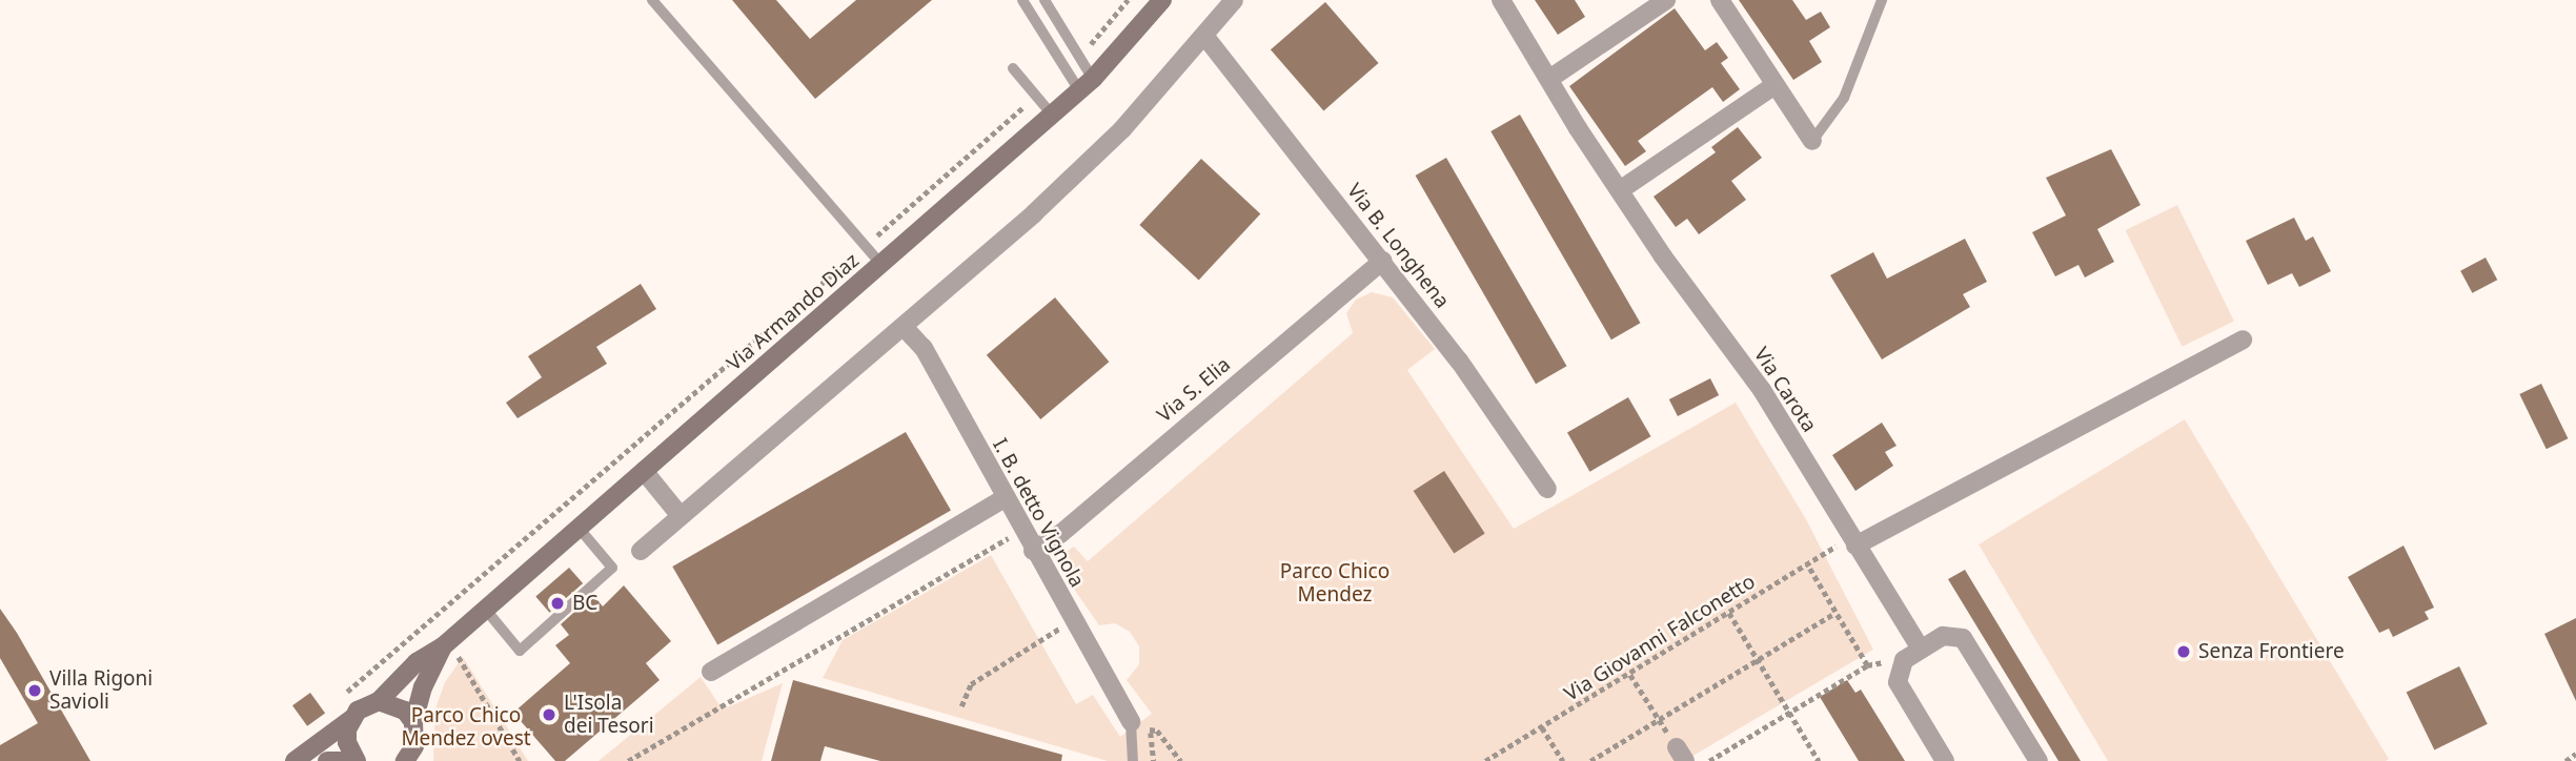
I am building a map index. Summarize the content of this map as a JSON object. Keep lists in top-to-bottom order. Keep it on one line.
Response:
{"streets":{"street":["Via B. Longhena","Via Armando Diaz","Via S. Elia","Via Carota","I. B. detto Vignola"],"path":["Via Giovanni Falconetto"]},"crossings":[["Via B. Longhena","Via S. Elia"],["Via S. Elia","I. B. detto Vignola"],["Via Carota","Via Giovanni Falconetto"]],"parks":["Parco Chico Mendez","Parco Chico Mendez ovest"],"places":["BC","Senza Frontiere","Villa Rigoni Savioli","L'Isola dei Tesori"]}
